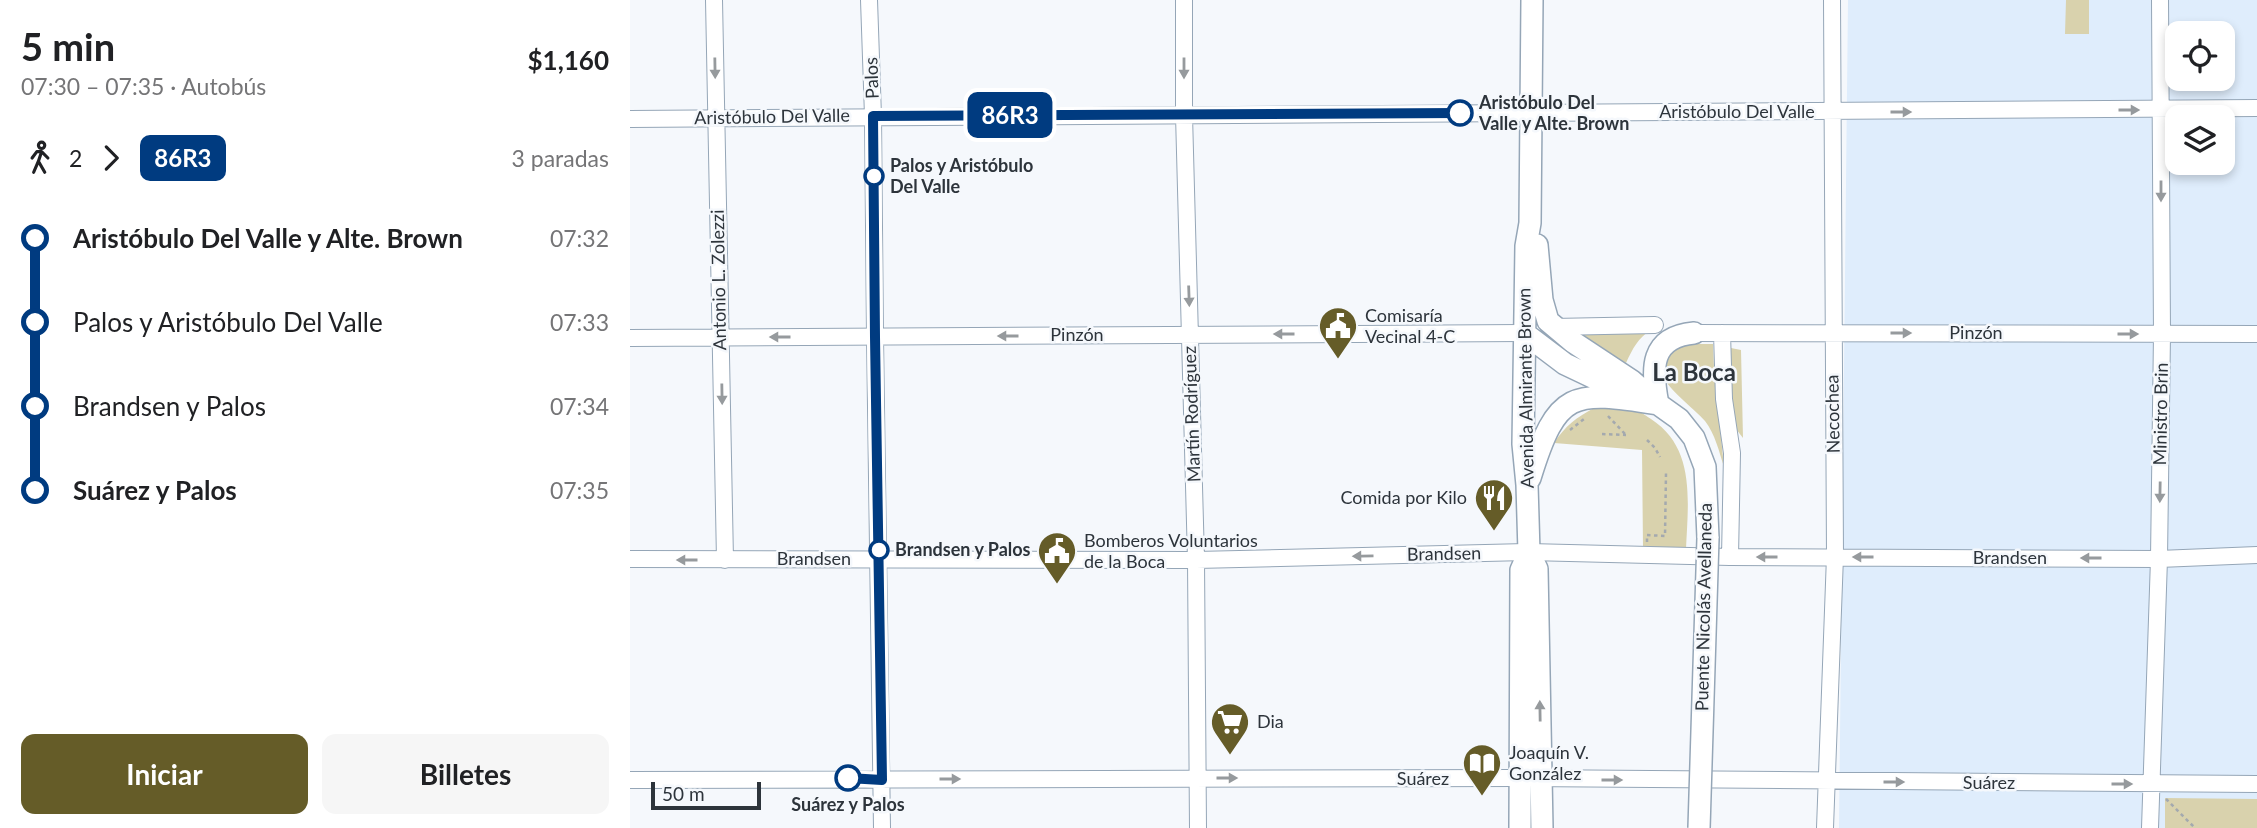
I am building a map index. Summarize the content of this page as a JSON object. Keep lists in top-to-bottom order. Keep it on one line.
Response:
{"streets":{"main road":["Avenida Almirante Brown","Puente Nicolás Avellaneda"],"street":["Palos","Aristóbulo Del Valle","Antonio L. Zolezzi","Pinzón","Martín Rodríguez","Necochea","Ministro Brin","Brandsen","Suárez"]},"crossings":[["Palos","Aristóbulo Del Valle"],["Palos","Pinzón"],["Palos","Brandsen"],["Palos","Suárez"],["Aristóbulo Del Valle","Antonio L. Zolezzi"],["Aristóbulo Del Valle","Avenida Almirante Brown"],["Aristóbulo Del Valle","Martín Rodríguez"],["Aristóbulo Del Valle","Necochea"],["Aristóbulo Del Valle","Ministro Brin"],["Antonio L. Zolezzi","Pinzón"],["Antonio L. Zolezzi","Brandsen"],["Pinzón","Avenida Almirante Brown"],["Pinzón","Martín Rodríguez"],["Pinzón","Necochea"],["Pinzón","Ministro Brin"],["Pinzón","Puente Nicolás Avellaneda"],["Avenida Almirante Brown","Brandsen"],["Avenida Almirante Brown","Puente Nicolás Avellaneda"],["Avenida Almirante Brown","Suárez"],["Martín Rodríguez","Brandsen"],["Martín Rodríguez","Suárez"],["Necochea","Brandsen"],["Necochea","Suárez"],["Ministro Brin","Brandsen"],["Ministro Brin","Suárez"]],"one_way":["Antonio L. Zolezzi","Martín Rodríguez","Ministro Brin","Brandsen","Suárez"],"districts":["La Boca"],"places":{"other":["Aristóbulo Del Valle y Alte. Brown","Palos y Aristóbulo Del Valle","Brandsen y Palos","Suárez y Palos"],"public building":["Comisaría Vecinal 4-C","Bomberos Voluntarios de la Boca"],"restaurant":["Comida por Kilo"],"supermarket":["Dia"],"library":["Joaquín V. González"]},"lines":["bus line 86R3"],"scale_bar":"50 m","page":{"heading":["5 min","07:30 – 07:35 · Autobús","$1,160"],"on_map":"86R3","legs":["2","86R3","3 paradas"],"list":[{"name":"Aristóbulo Del Valle y Alte. Brown","value":"07:32"},{"name":"Palos y Aristóbulo Del Valle","value":"07:33"},{"name":"Brandsen y Palos","value":"07:34"},{"name":"Suárez y Palos","value":"07:35"}],"buttons":["Iniciar","Billetes"],"scale":"50 m"}}
